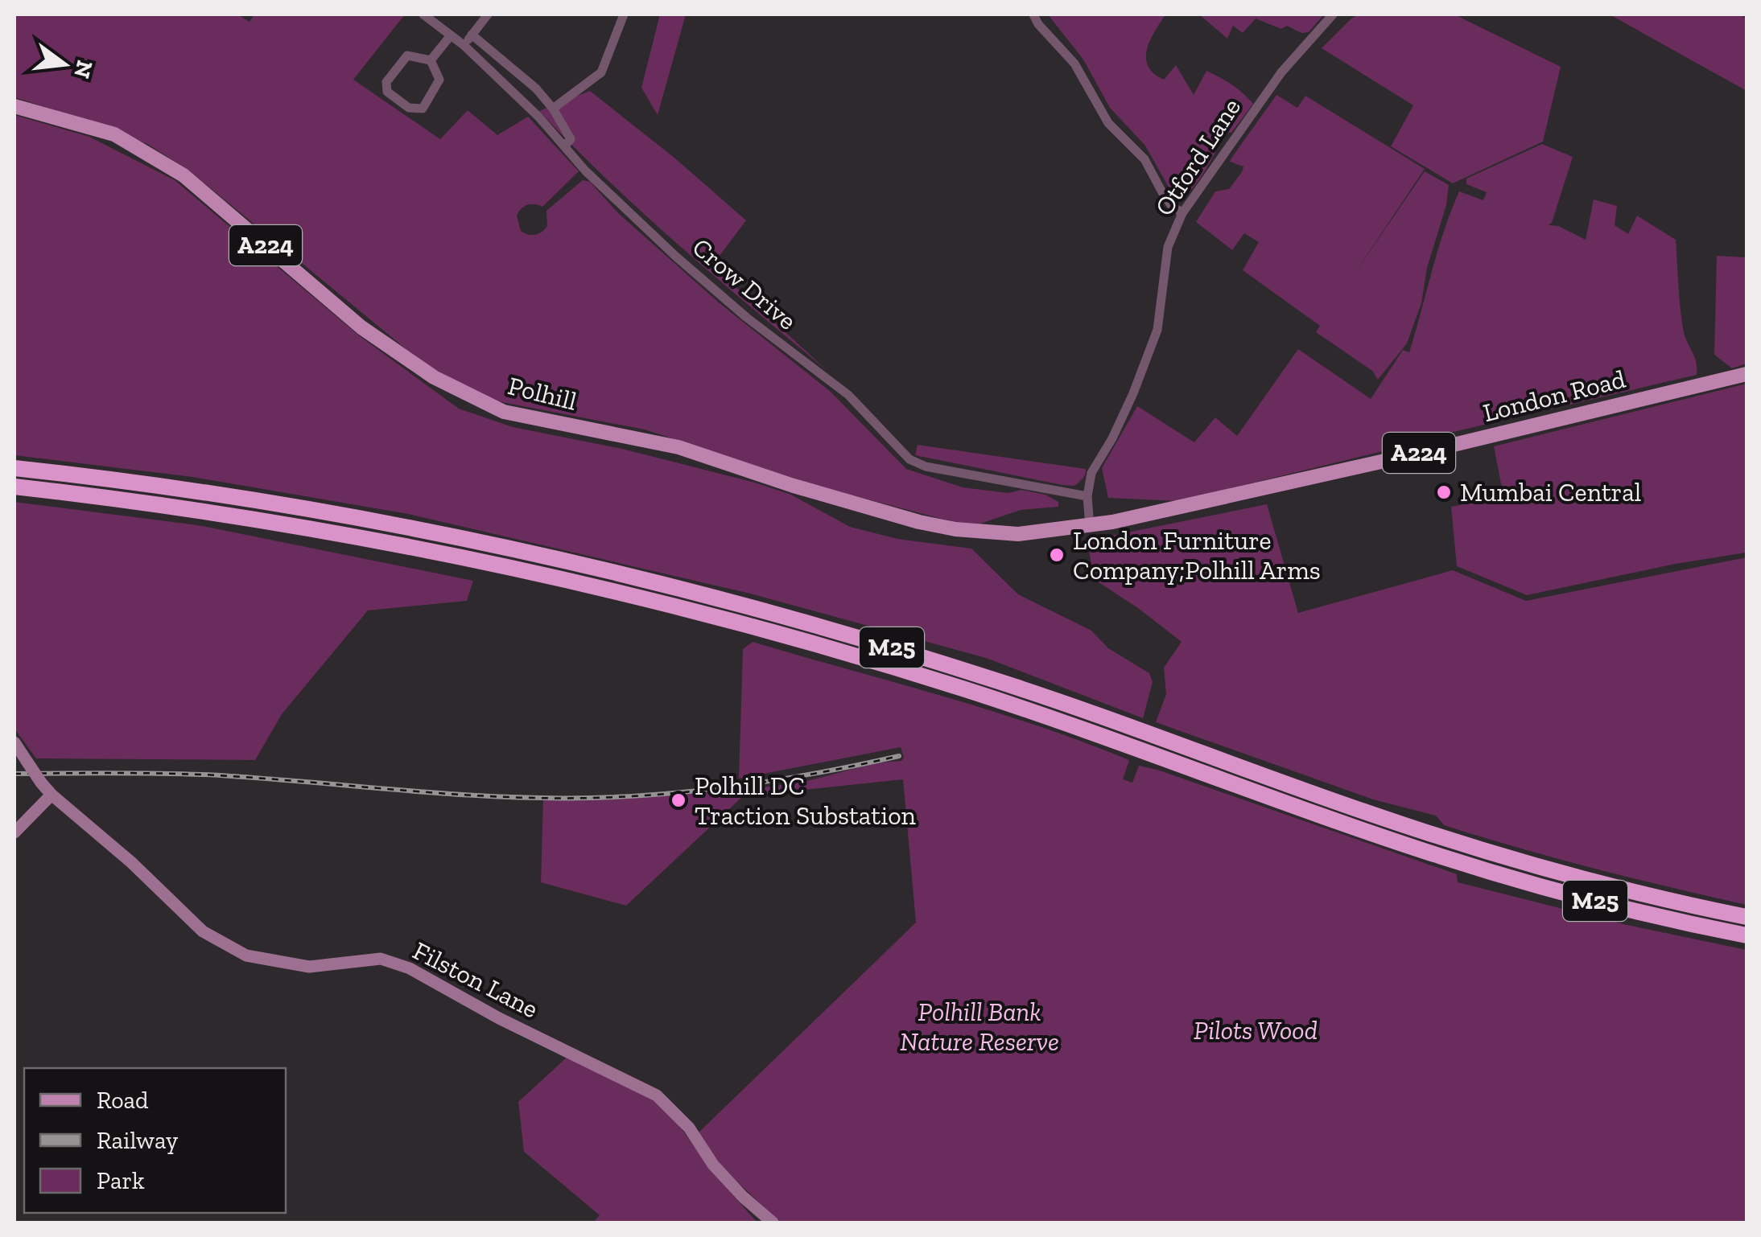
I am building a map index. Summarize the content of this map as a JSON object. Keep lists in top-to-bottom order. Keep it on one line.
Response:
{"streets":{"highway":["M25"],"main road":["A224","Polhill","London Road"],"street":["Otford Lane","Crow Drive","Filston Lane"]},"crossings":[["Otford Lane","Crow Drive"],["Otford Lane","Polhill"],["Otford Lane","London Road"],["Polhill","London Road"]],"parks":["Polhill Bank Nature Reserve","Pilots Wood"],"places":["Mumbai Central","London Furniture Company;Polhill Arms","Polhill DC Traction Substation"],"legend":["Road","Railway","Park"],"north":"right"}
